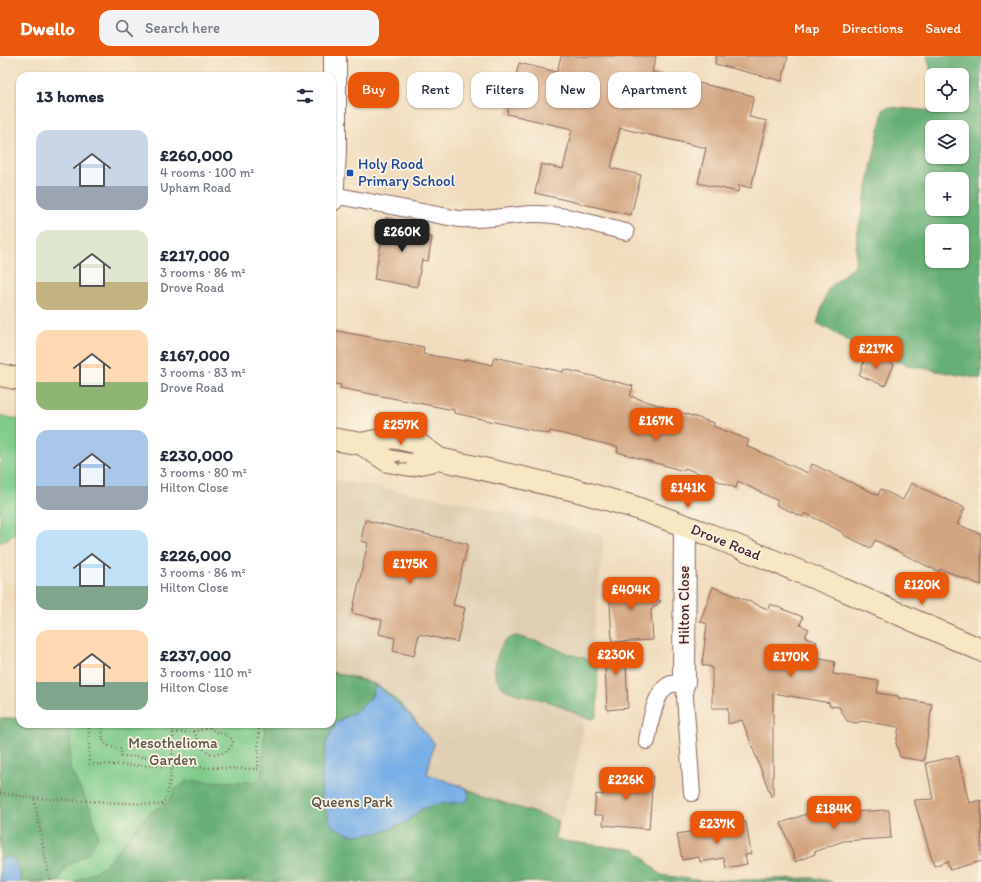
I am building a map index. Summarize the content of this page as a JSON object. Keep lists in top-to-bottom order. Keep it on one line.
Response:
{"streets":{"main road":["Drove Road"],"street":["Hilton Close"]},"crossings":[["Drove Road","Hilton Close"]],"parks":["Mesothelioma Garden","Queens Park"],"places":{"transit":["Holy Rood Primary School"]},"page":{"header":"Dwello","search":"Search here","nav":["Map","Directions","Saved"],"map_buttons":["+","−"],"chip":["Buy","Rent","Filters","New","Apartment"],"heading":"13 homes","list":[{"name":"£260,000","note":"4 rooms · 100 m² · Upham Road"},{"name":"£217,000","note":"3 rooms · 86 m² · Drove Road"},{"name":"£167,000","note":"3 rooms · 83 m² · Drove Road"},{"name":"£230,000","note":"3 rooms · 80 m² · Hilton Close"},{"name":"£226,000","note":"3 rooms · 86 m² · Hilton Close"},{"name":"£237,000","note":"3 rooms · 110 m² · Hilton Close"}],"price":["£260K","£217K","£167K","£257K","£141K","£175K","£120K","£404K","£230K","£170K","£226K","£184K","£237K"]}}
